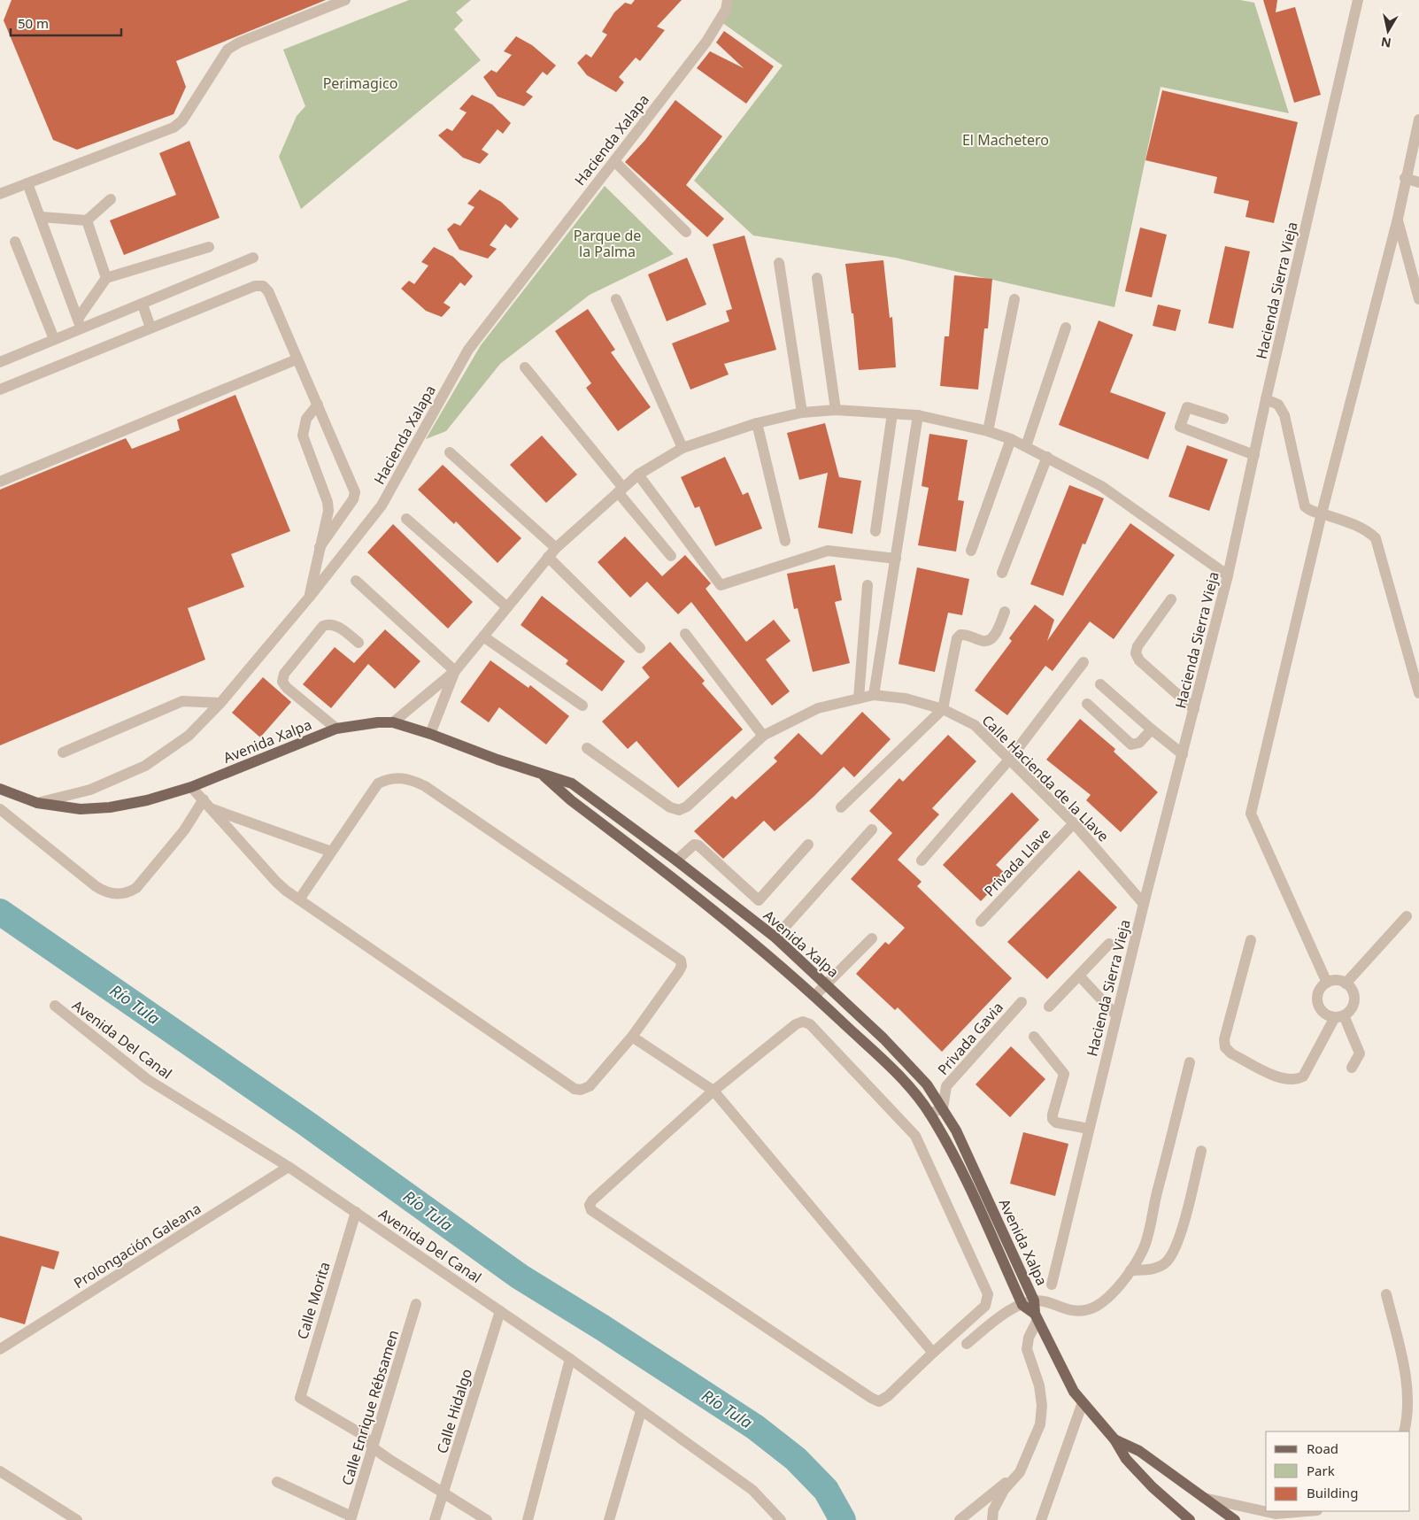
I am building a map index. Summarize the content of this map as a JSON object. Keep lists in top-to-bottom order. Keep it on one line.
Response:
{"streets":{"main road":["Avenida Xalpa"],"street":["Hacienda Xalapa","Hacienda Sierra Vieja","Calle Hacienda de la Llave","Privada Llave","Privada Gavia","Avenida Del Canal","Prolongación Galeana","Calle Morita","Calle Enrique Rébsamen","Calle Hidalgo"]},"crossings":[["Hacienda Xalapa","Avenida Xalpa"],["Hacienda Sierra Vieja","Calle Hacienda de la Llave"],["Avenida Xalpa","Privada Gavia"],["Calle Hacienda de la Llave","Privada Llave"],["Avenida Del Canal","Prolongación Galeana"],["Avenida Del Canal","Calle Morita"],["Avenida Del Canal","Calle Hidalgo"],["Calle Morita","Calle Enrique Rébsamen"]],"water":["Río Tula"],"parks":["Perimagico","El Machetero","Parque de la Palma"],"legend":["Road","Park","Building"],"scale_bar":"50 m","north":"bottom"}
